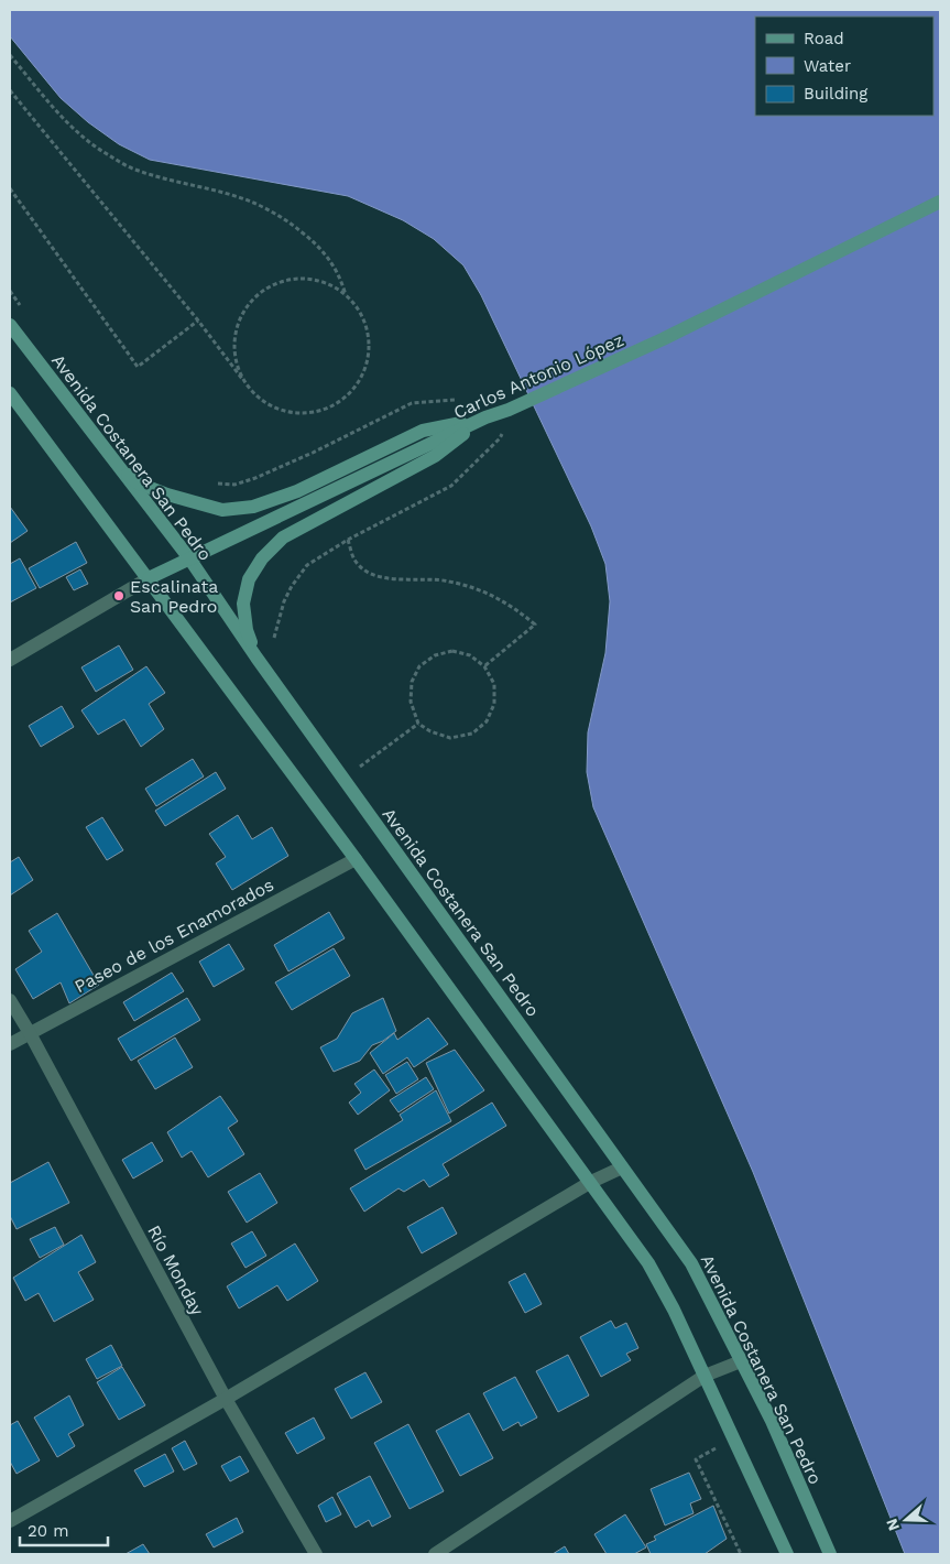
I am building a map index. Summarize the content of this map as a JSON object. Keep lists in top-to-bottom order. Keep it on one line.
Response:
{"streets":{"main road":["Carlos Antonio López","Avenida Costanera San Pedro"],"street":["Paseo de los Enamorados","Río Monday"]},"crossings":[["Carlos Antonio López","Avenida Costanera San Pedro"],["Paseo de los Enamorados","Río Monday"]],"places":["Escalinata San Pedro"],"legend":["Road","Water","Building"],"scale_bar":"20 m","north":"left"}
